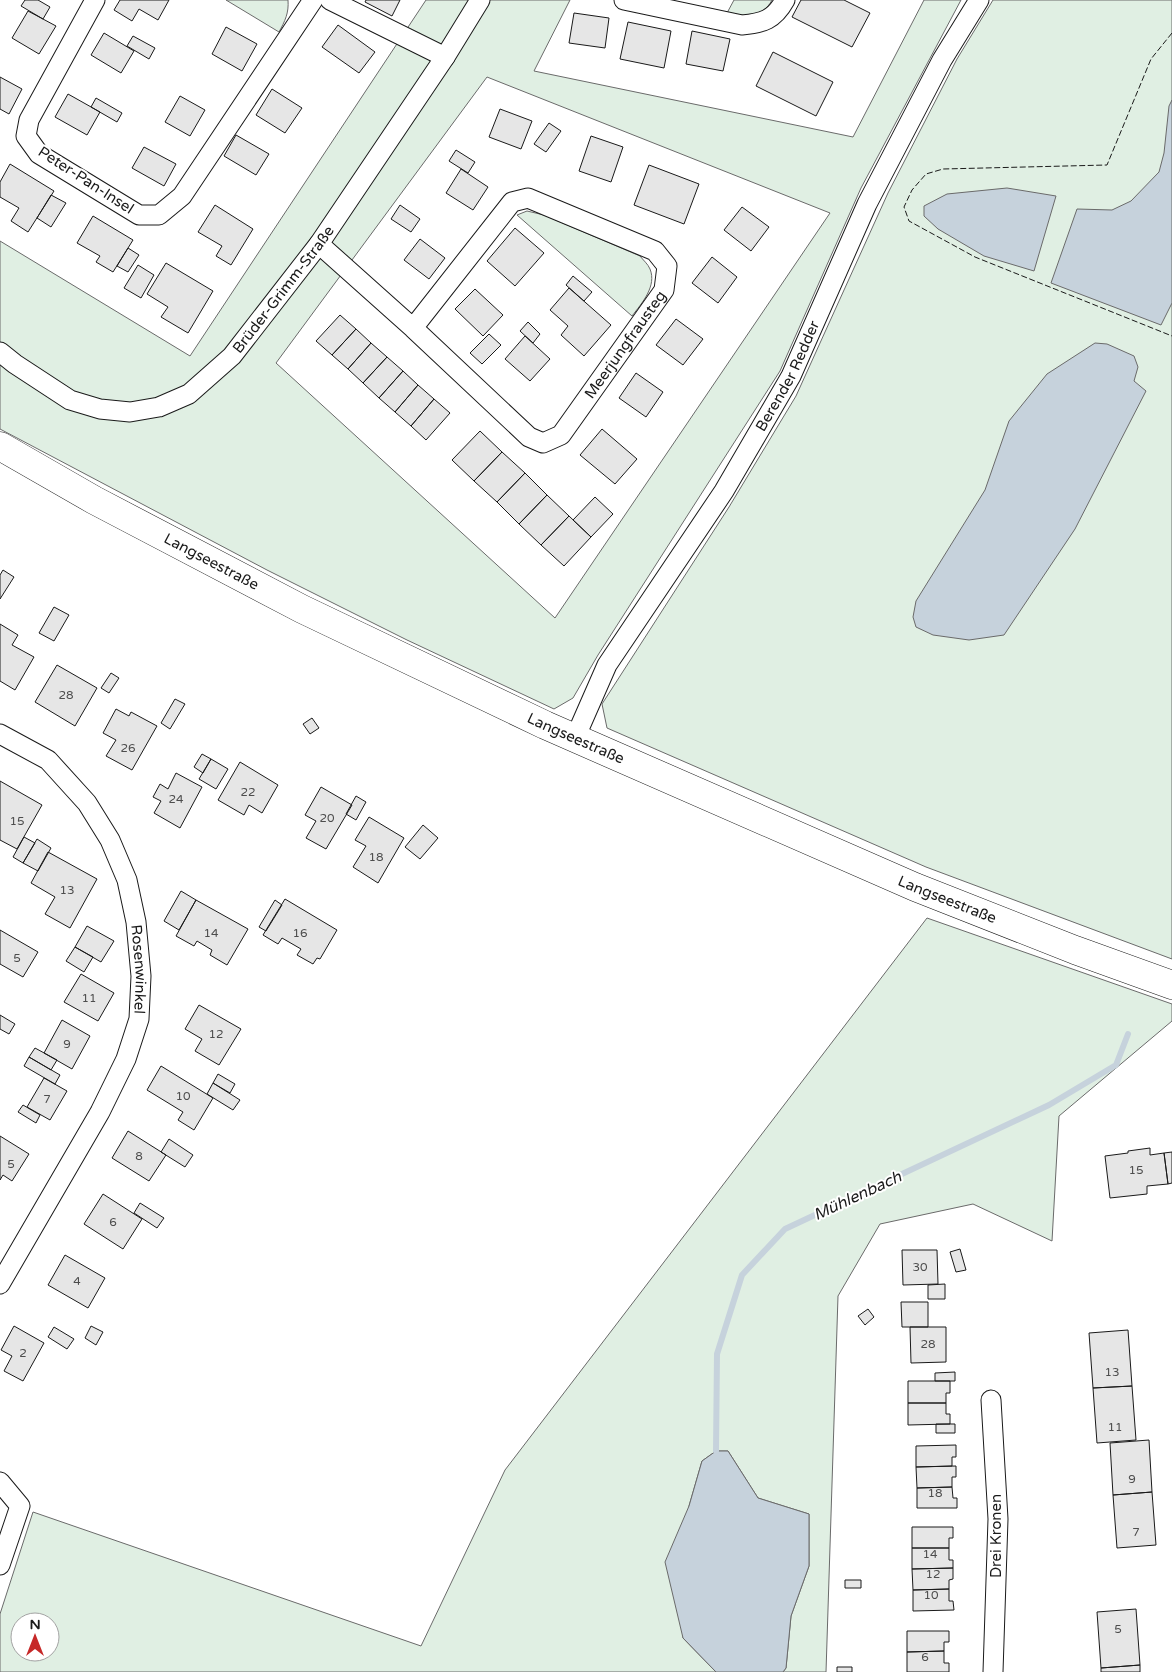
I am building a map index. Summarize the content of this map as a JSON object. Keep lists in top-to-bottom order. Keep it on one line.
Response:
{"streets":{"street":["Peter-Pan-Insel","Brüder-Grimm-Straße","Meerjungfrausteg","Berender Redder","Langseestraße","Rosenwinkel","Drei Kronen"]},"crossings":[["Brüder-Grimm-Straße","Meerjungfrausteg"],["Berender Redder","Langseestraße"]],"water":["Mühlenbach"],"house_numbers":["28","26","22","24","20","15","18","13","14","16","5","11","12","9","10","7","8","5","15","6","30","4","28","2","13","11","9","18","7","14","12","10","5","6"],"north":"top"}
